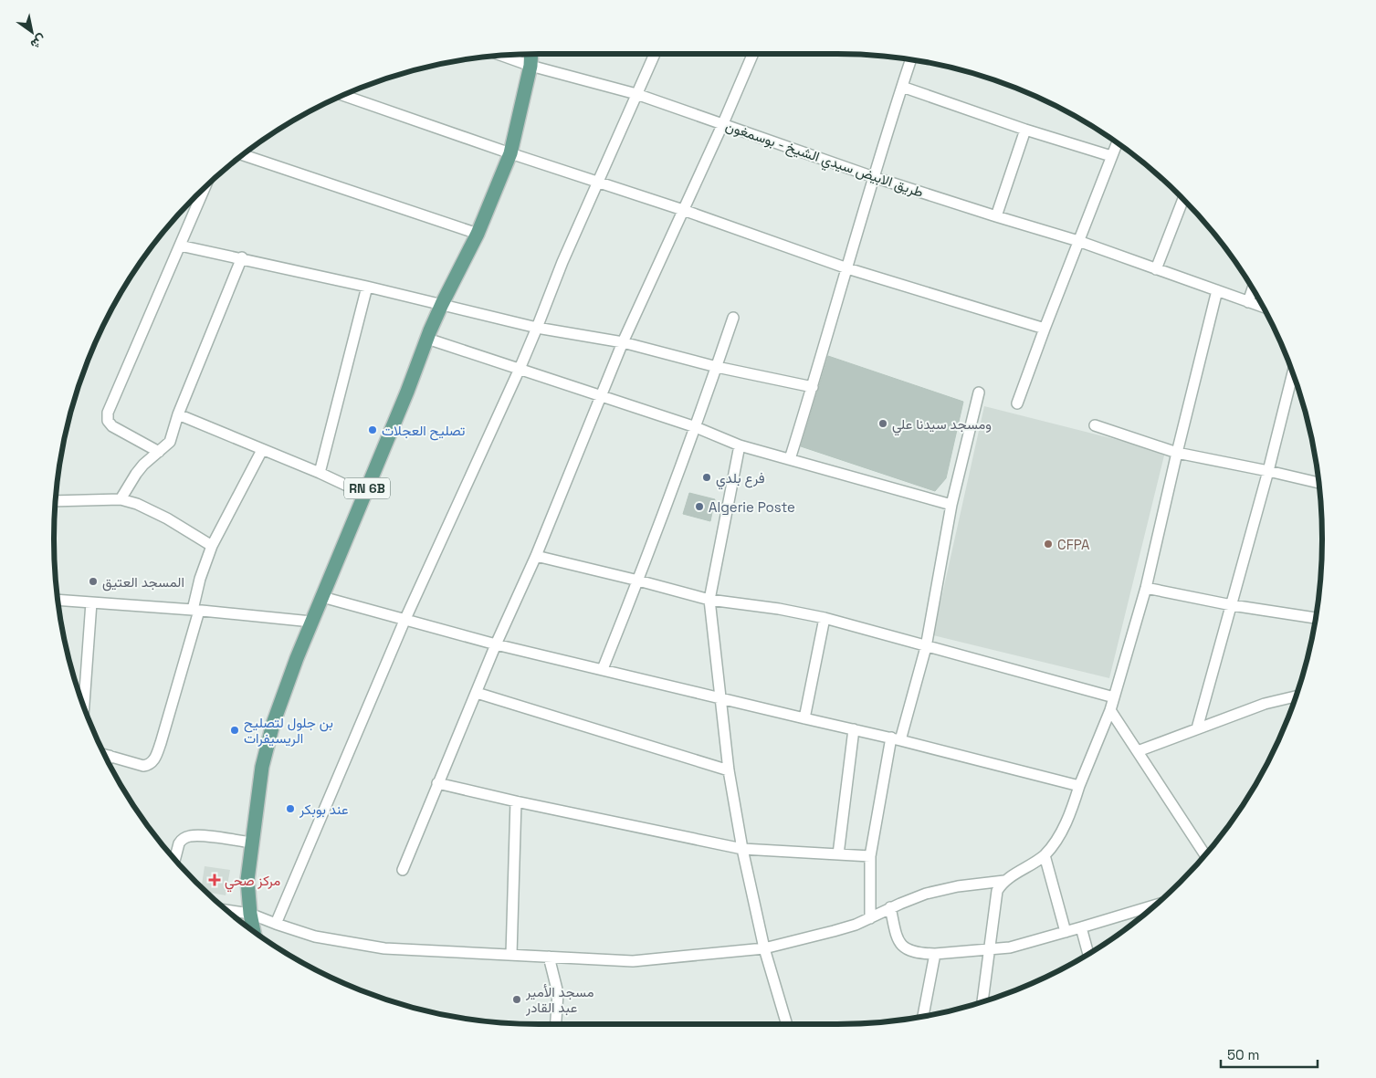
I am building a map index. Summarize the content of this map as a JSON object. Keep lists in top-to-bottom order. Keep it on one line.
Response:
{"streets":{"main road":["RN 6B"],"street":["طريق الابيض سيدي الشيخ - بوسمغون"]},"crossings":[["طريق الابيض سيدي الشيخ - بوسمغون","RN 6B"]],"places":{"other":["ومسجد سيدنا علي","تصليح العجلات","فرع بلدي","Algerie Poste","CFPA","المسجد العتيق","بن جلول لتصليح الريسيفرات","عند بوبكر","مسجد الأمير عبد القادر"],"health":["مركز صحي"]},"scale_bar":"50 m","north":"bottom right"}
